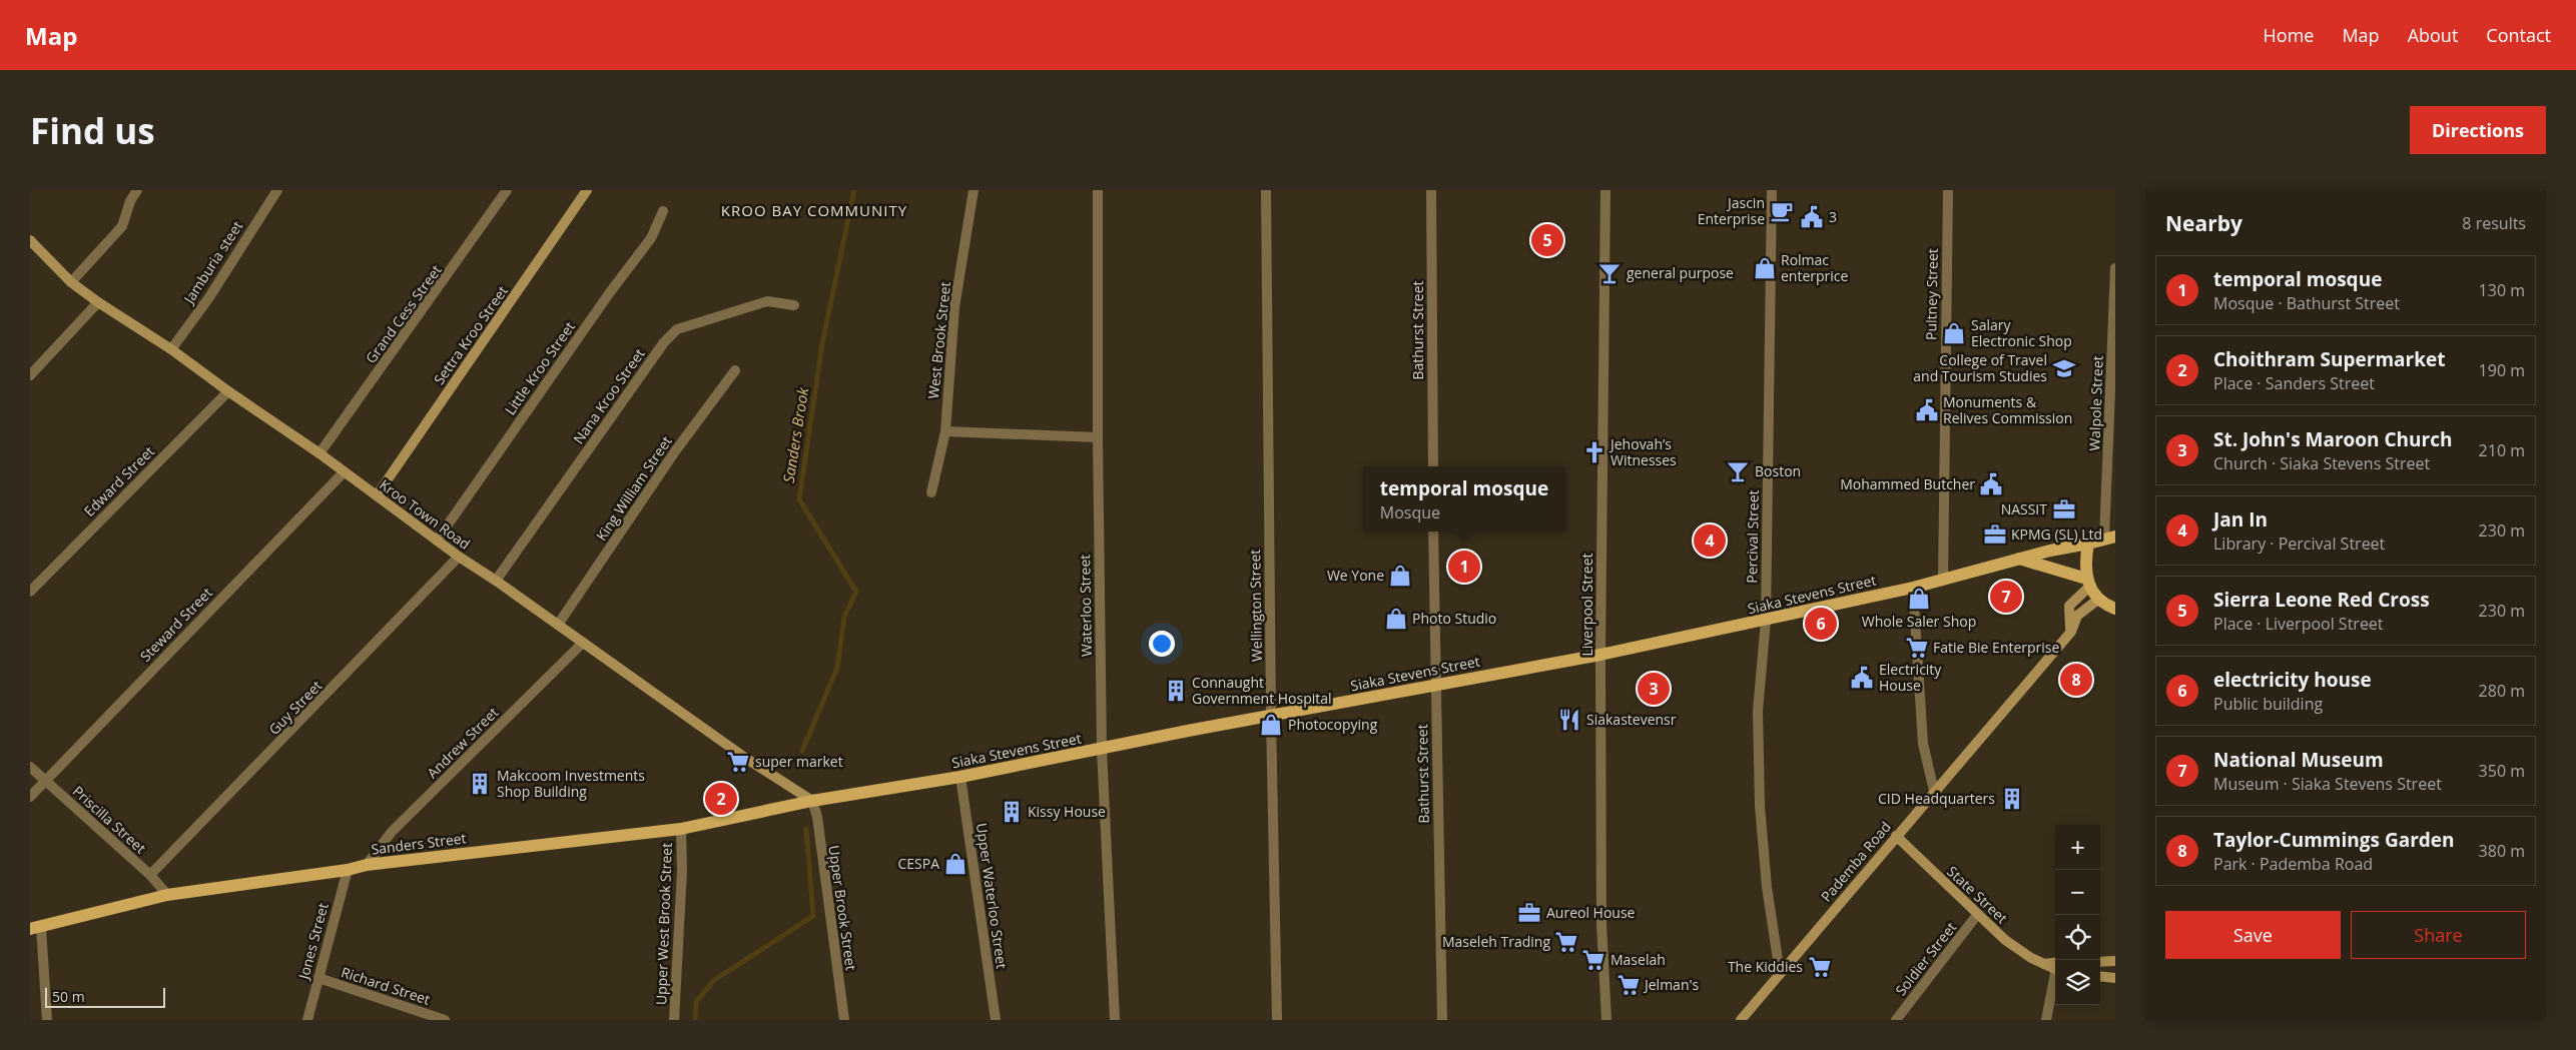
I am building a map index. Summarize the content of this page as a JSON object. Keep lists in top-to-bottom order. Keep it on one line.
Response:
{"streets":{"main road":["Settra Kroo Street","Kroo Town Road","Siaka Stevens Street","Sanders Street","Pademba Road","State Street"],"street":["Jamburia steet","Pultney Street","Grand Cess Street","Bathurst Street","West Brook Street","Little Kroo Street","Nana Kroo Street","Walpole Street","Edward Street","King William Street","Percival Street","Liverpool Street","Waterloo Street","Wellington Street","Steward Street","Guy Street","Andrew Street","Priscilla Street","Upper Waterloo Street","Upper Brook Street","Upper West Brook Street","Jones Street","Soldier Street","Richard Street"]},"crossings":[["Jamburia steet","Kroo Town Road"],["Pultney Street","Siaka Stevens Street"],["Grand Cess Street","Kroo Town Road"],["Bathurst Street","Siaka Stevens Street"],["Settra Kroo Street","Kroo Town Road"],["Little Kroo Street","Kroo Town Road"],["Nana Kroo Street","Kroo Town Road"],["Walpole Street","Siaka Stevens Street"],["Edward Street","Kroo Town Road"],["King William Street","Kroo Town Road"],["Kroo Town Road","Siaka Stevens Street"],["Kroo Town Road","Steward Street"],["Kroo Town Road","Guy Street"],["Kroo Town Road","Andrew Street"],["Kroo Town Road","Sanders Street"],["Kroo Town Road","Upper Brook Street"],["Percival Street","Siaka Stevens Street"],["Percival Street","Pademba Road"],["Siaka Stevens Street","Liverpool Street"],["Siaka Stevens Street","Waterloo Street"],["Siaka Stevens Street","Wellington Street"],["Siaka Stevens Street","Sanders Street"],["Siaka Stevens Street","Upper Waterloo Street"],["Siaka Stevens Street","Upper Brook Street"],["Steward Street","Priscilla Street"],["Guy Street","Priscilla Street"],["Andrew Street","Sanders Street"],["Priscilla Street","Sanders Street"],["Sanders Street","Upper Brook Street"],["Sanders Street","Upper West Brook Street"],["Sanders Street","Jones Street"],["Pademba Road","State Street"],["State Street","Soldier Street"],["Jones Street","Richard Street"]],"districts":["KROO BAY COMMUNITY"],"water":["Sanders Brook"],"places":{"cafe":["Jascin Enterprise"],"public building":["3","Monuments & Relives Commission","Mohammed Butcher","Electricity House"],"shop":["Rolmac enterprice","Salary Electronic Shop","We Yone","Whole Saler Shop","Photo Studio","Photocopying","CESPA"],"bar":["general purpose","Boston"],"school or university":["College of Travel and Tourism Studies"],"church":["Jehovah’s Witnesses"],"office":["NASSIT","KPMG (SL) Ltd","Aureol House"],"supermarket":["Fatie Bie Enterprise","super market","Maseleh Trading","Maselah","The Kiddies","Jelman's"],"building":["Connaught Government Hospital","Makcoom Investments Shop Building","CID Headquarters","Kissy House"],"restaurant":["Siakastevensr"]},"scale_bar":"50 m","page":{"header":"Map","nav":["Home","Map","About","Contact"],"buttons":["Directions",["Save","Share"]],"title":"Find us","heading":["Nearby","8 results"],"pins":["5","4","1","7","6","8","3","2"],"list":[{"mark":"1","name":"temporal mosque","note":"Mosque · Bathurst Street","value":"130 m"},{"mark":"2","name":"Choithram Supermarket","note":"Place · Sanders Street","value":"190 m"},{"mark":"3","name":"St. John's Maroon Church","note":"Church · Siaka Stevens Street","value":"210 m"},{"mark":"4","name":"Jan In","note":"Library · Percival Street","value":"230 m"},{"mark":"5","name":"Sierra Leone Red Cross","note":"Place · Liverpool Street","value":"230 m"},{"mark":"6","name":"electricity house","note":"Public building","value":"280 m"},{"mark":"7","name":"National Museum","note":"Museum · Siaka Stevens Street","value":"350 m"},{"mark":"8","name":"Taylor-Cummings Garden","note":"Park · Pademba Road","value":"380 m"}],"popup":["temporal mosque","Mosque"],"map_buttons":["+","−"],"scale":"50 m"}}
